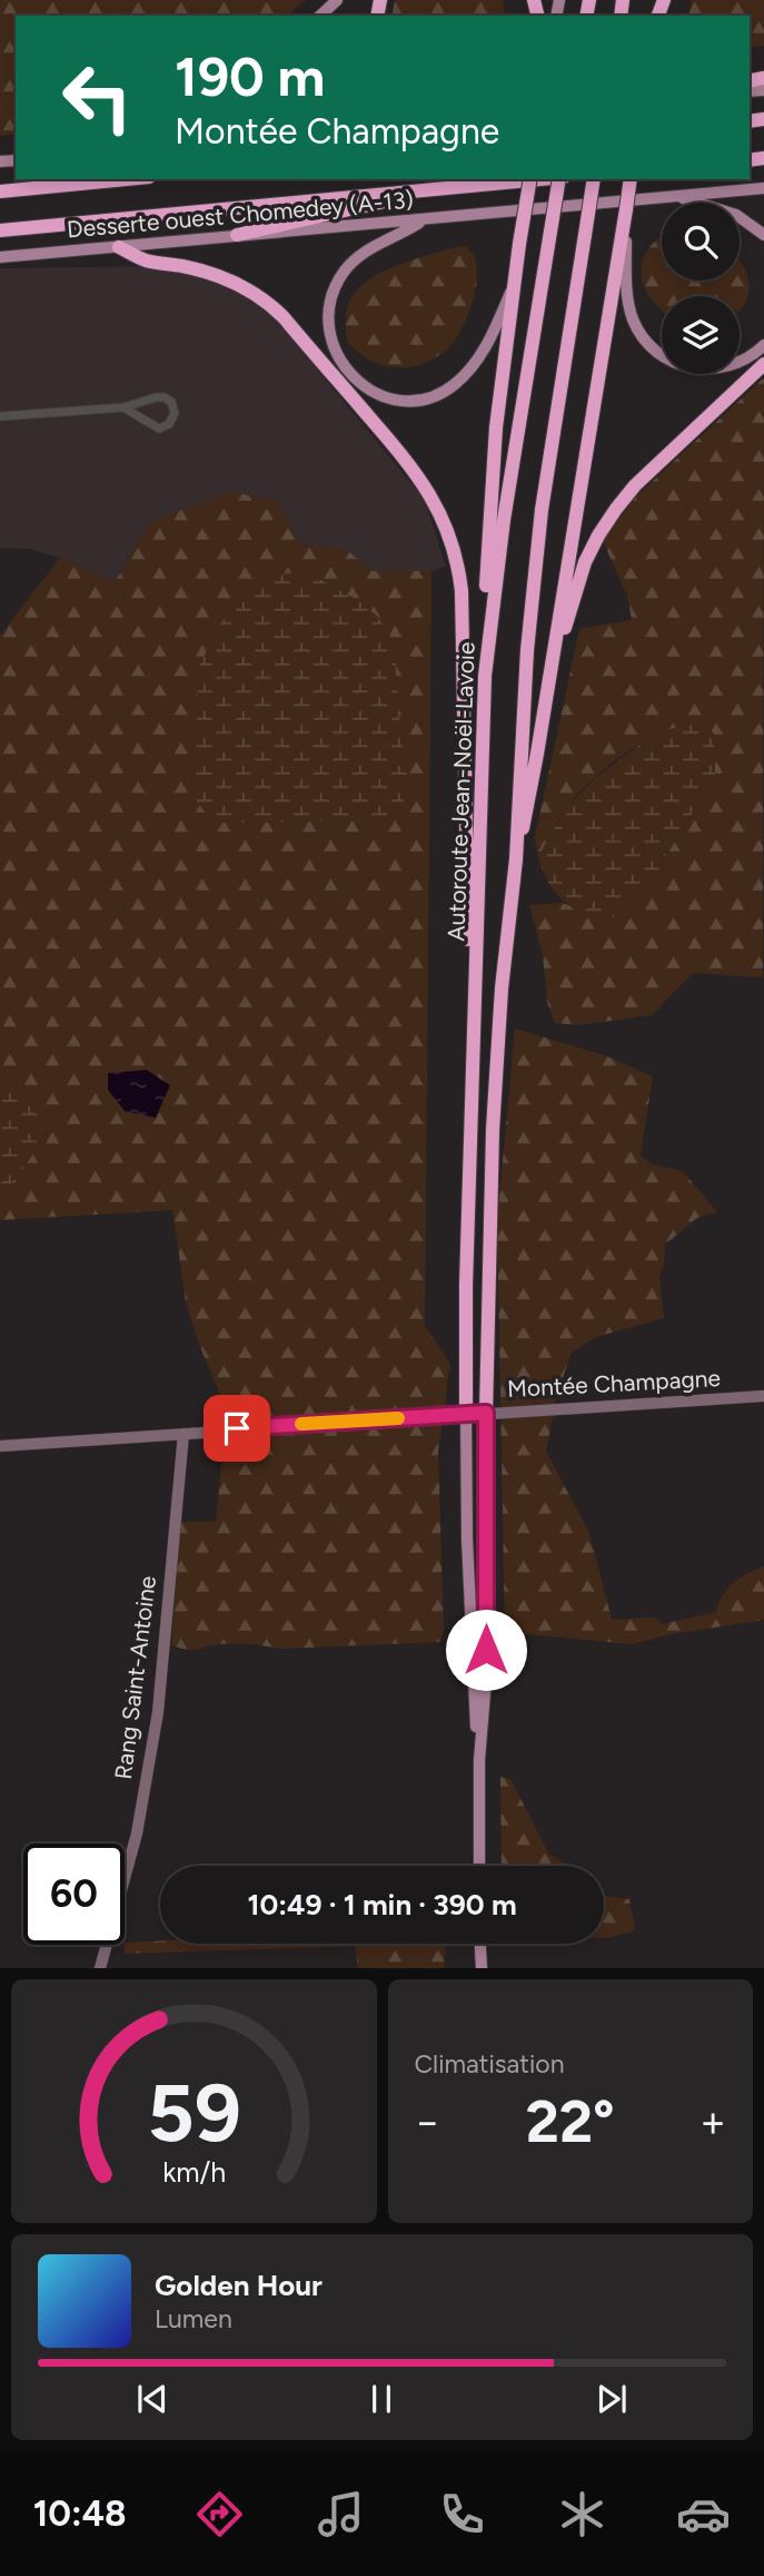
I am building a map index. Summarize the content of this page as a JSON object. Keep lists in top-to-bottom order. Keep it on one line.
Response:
{"streets":{"highway":["Autoroute Jean-Noël-Lavoie"],"main road":["Desserte ouest Chomedey (A-13)"],"street":["Montée Champagne","Rang Saint-Antoine"]},"crossings":[["Autoroute Jean-Noël-Lavoie","Montée Champagne"],["Montée Champagne","Rang Saint-Antoine"]],"page":{"turn":["190 m","Montée Champagne"],"limit":"60","trip":"10:49 · 1 min · 390 m","tile":"Climatisation","heat":["−","22°","+"],"song":["Golden Hour","Lumen"],"tabs":"10:48","gauge":["59","km/h"]}}
